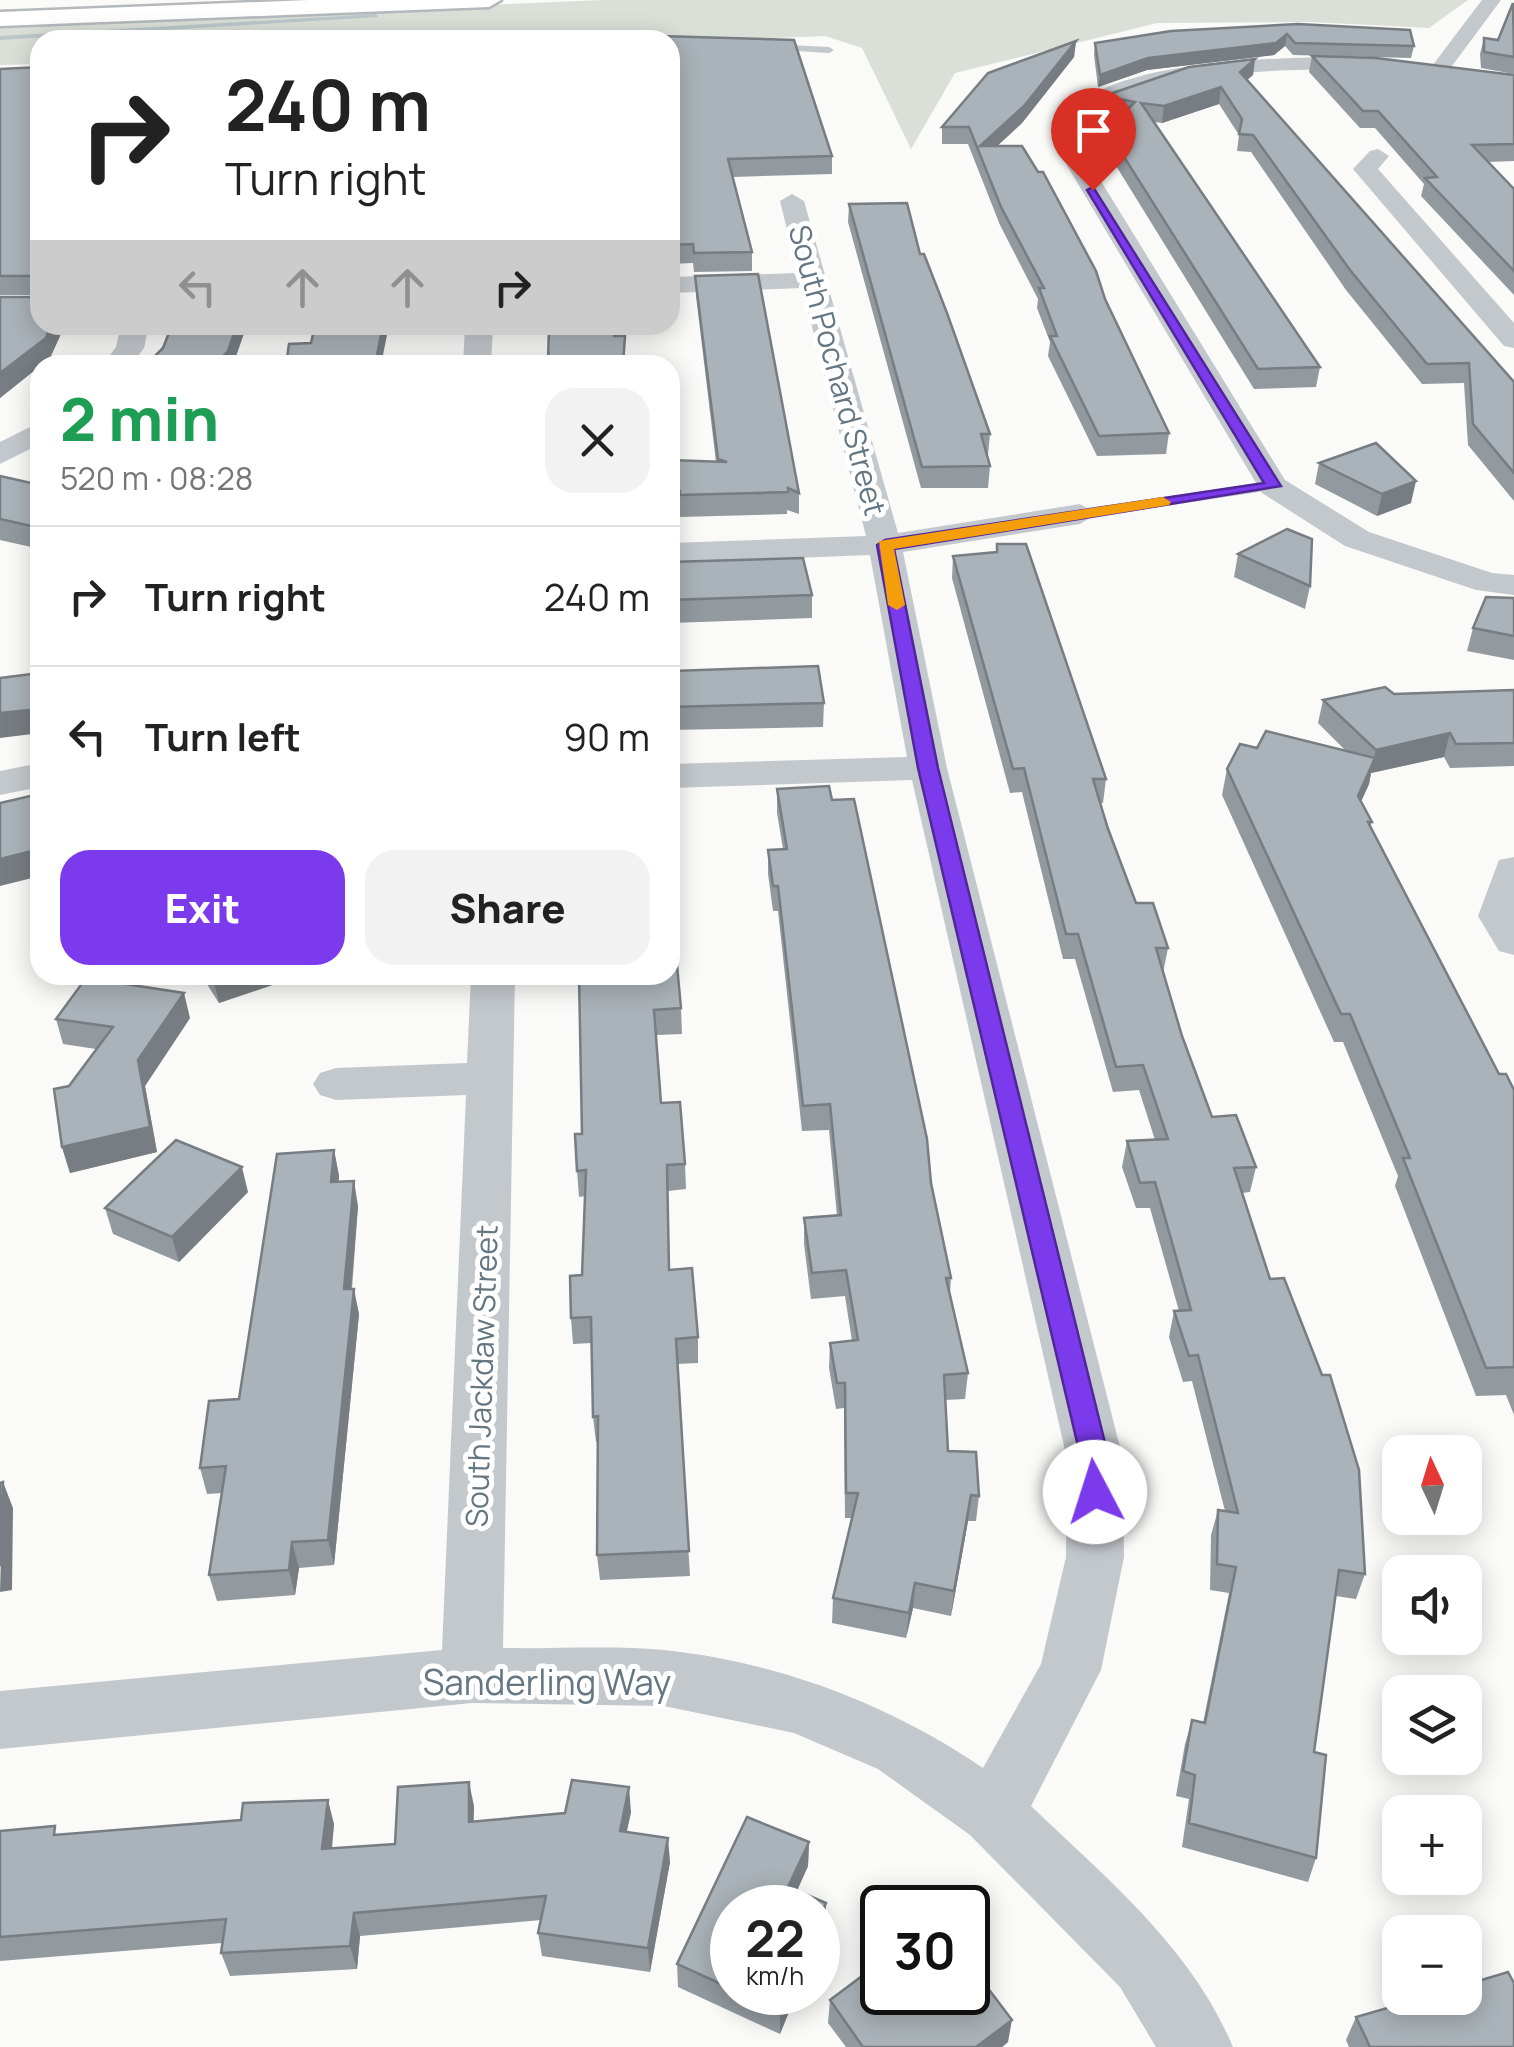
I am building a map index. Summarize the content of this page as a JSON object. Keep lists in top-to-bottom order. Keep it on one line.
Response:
{"streets":{"street":["South Pochard Street","South Jackdaw Street","Sanderling Way"]},"crossings":[["South Pochard Street","Sanderling Way"],["South Jackdaw Street","Sanderling Way"]],"north":"top","page":{"turn":["240 m","Turn right"],"heading":["2 min","520 m · 08:28"],"list":[{"name":"Turn right","value":"240 m"},{"name":"Turn left","value":"90 m"}],"buttons":["Exit","Share"],"map_buttons":["+","−"],"speed":"22 km/h","limit":"30"}}
